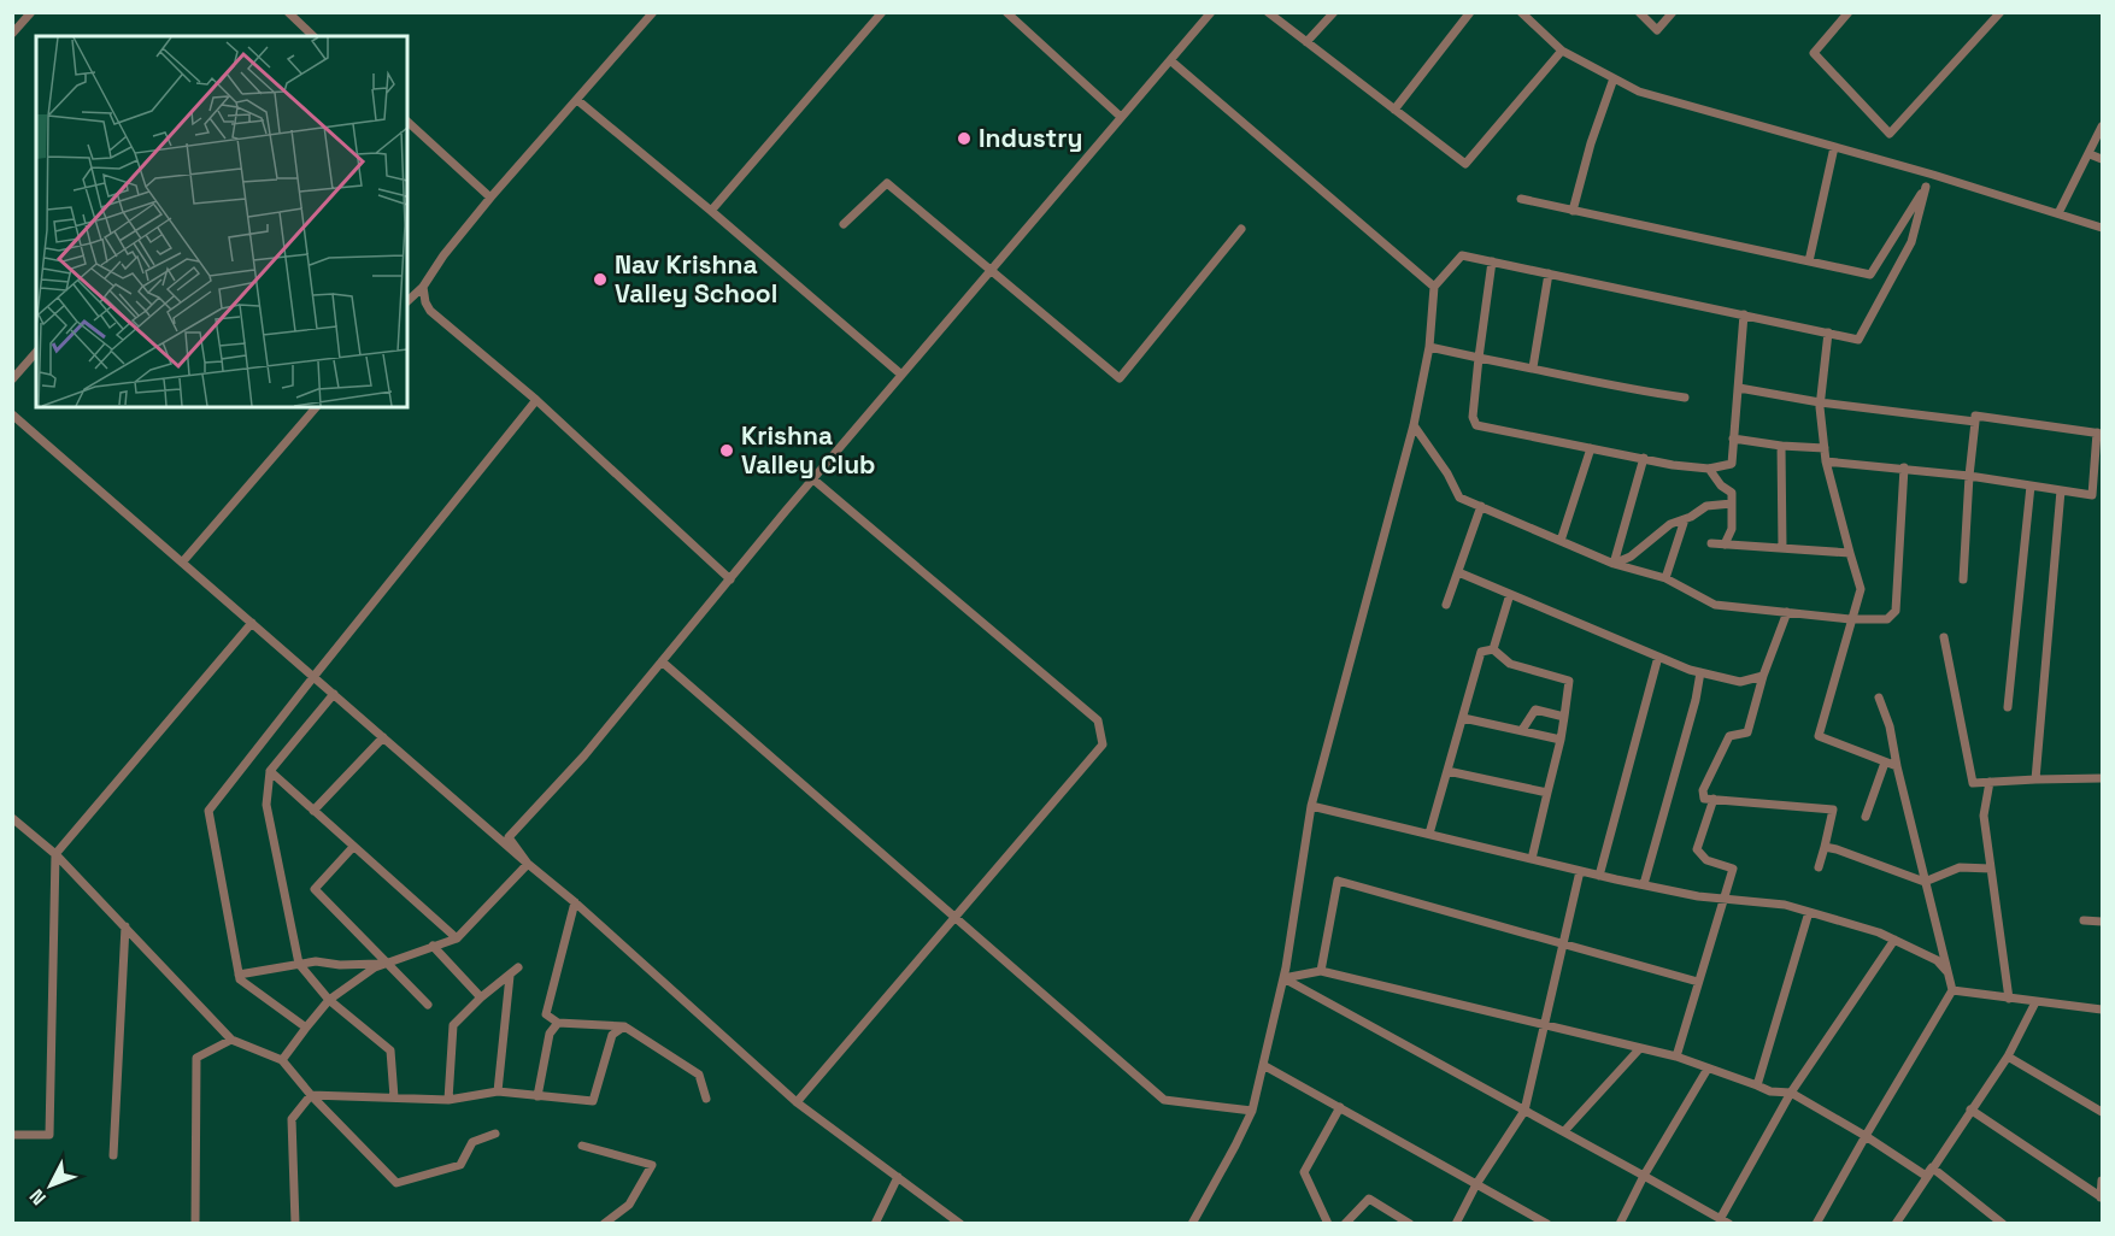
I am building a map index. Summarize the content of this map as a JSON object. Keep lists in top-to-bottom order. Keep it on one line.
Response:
{"places":["Industry","Nav Krishna Valley School","Krishna Valley Club"],"north":"bottom left"}
